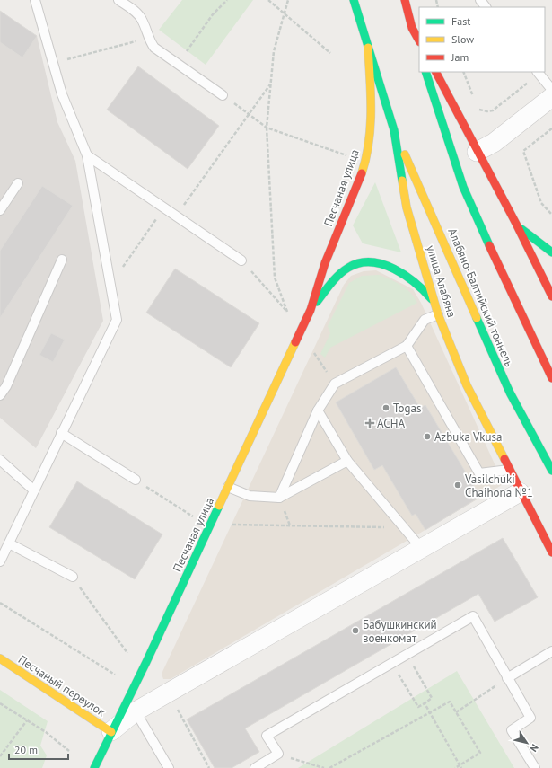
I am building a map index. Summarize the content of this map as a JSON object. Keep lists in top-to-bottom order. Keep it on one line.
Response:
{"streets":{"main road":["Песчаная улица","улица Алабяна","Алабяно-Балтийский тоннель","Песчаный переулок"]},"crossings":[["Песчаная улица","улица Алабяна"],["Песчаная улица","Песчаный переулок"],["улица Алабяна","Алабяно-Балтийский тоннель"]],"places":{"other":["Togas","Azbuka Vkusa","Vasilchuki Chaihona №1","Бабушкинский военкомат"],"health":["АСНА"]},"legend":["Fast","Slow","Jam"],"scale_bar":"20 m","north":"bottom right"}
